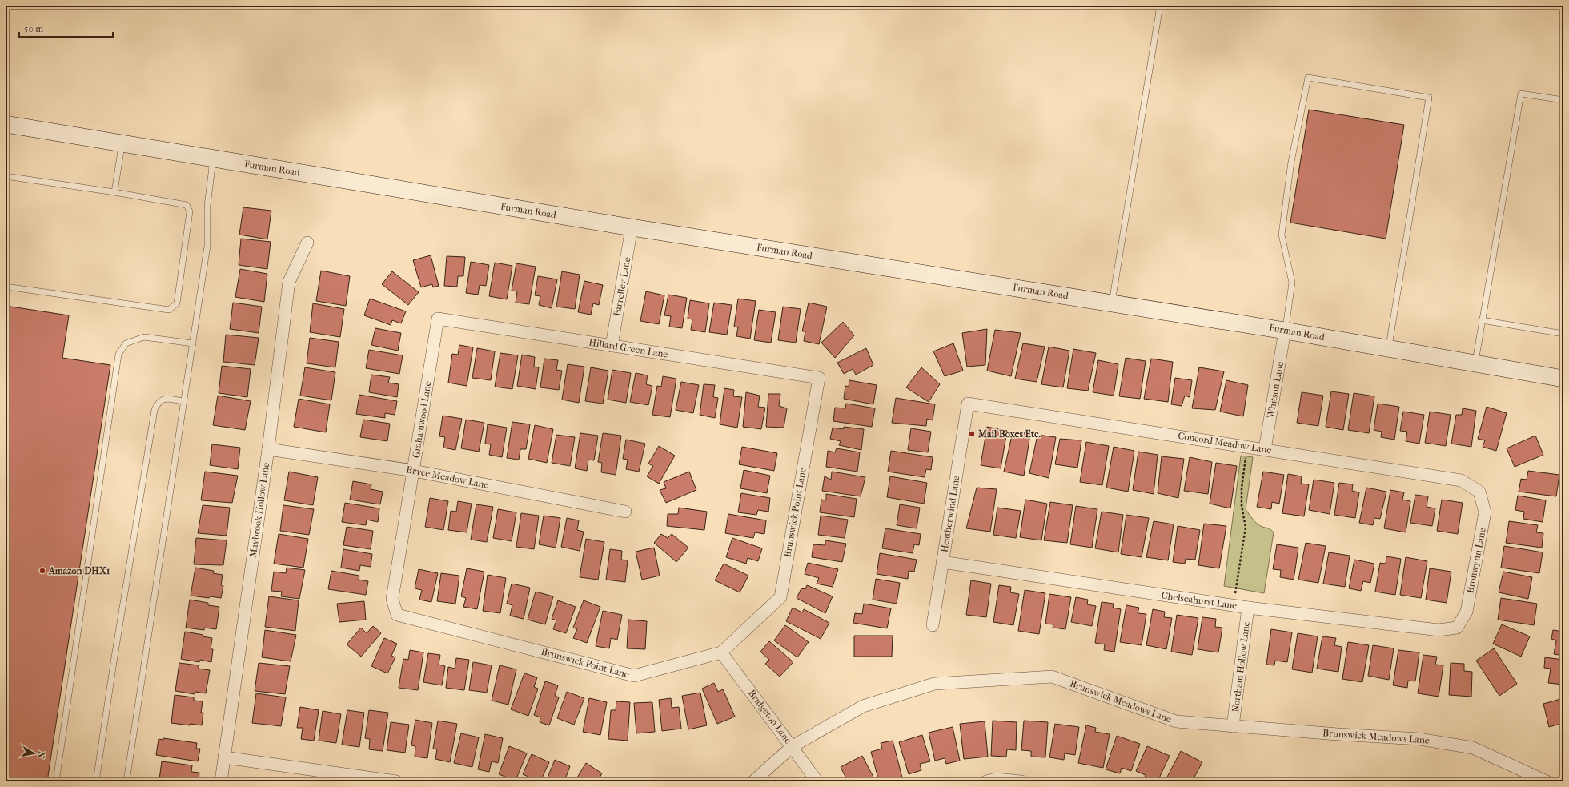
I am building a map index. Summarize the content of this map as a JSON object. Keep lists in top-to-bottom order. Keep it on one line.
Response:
{"streets":{"street":["Furman Road","Farrelley Lane","Hillard Green Lane","Whitson Lane","Grahamwood Lane","Concord Meadow Lane","Bryce Meadow Lane","Maybrook Hollow Lane","Brunswick Point Lane","Heatherwind Lane","Bronwynn Lane","Chelseahurst Lane","Northam Hollow Lane","Brunswick Meadows Lane","Bridgeton Lane"]},"crossings":[["Furman Road","Farrelley Lane"],["Furman Road","Whitson Lane"],["Farrelley Lane","Hillard Green Lane"],["Hillard Green Lane","Grahamwood Lane"],["Hillard Green Lane","Brunswick Point Lane"],["Whitson Lane","Concord Meadow Lane"],["Grahamwood Lane","Bryce Meadow Lane"],["Grahamwood Lane","Brunswick Point Lane"],["Concord Meadow Lane","Heatherwind Lane"],["Concord Meadow Lane","Bronwynn Lane"],["Bryce Meadow Lane","Maybrook Hollow Lane"],["Brunswick Point Lane","Bridgeton Lane"],["Heatherwind Lane","Chelseahurst Lane"],["Bronwynn Lane","Chelseahurst Lane"],["Chelseahurst Lane","Northam Hollow Lane"],["Northam Hollow Lane","Brunswick Meadows Lane"],["Brunswick Meadows Lane","Bridgeton Lane"]],"places":["Mail Boxes Etc.","Amazon DHX1"],"scale_bar":"50 m","north":"right"}
